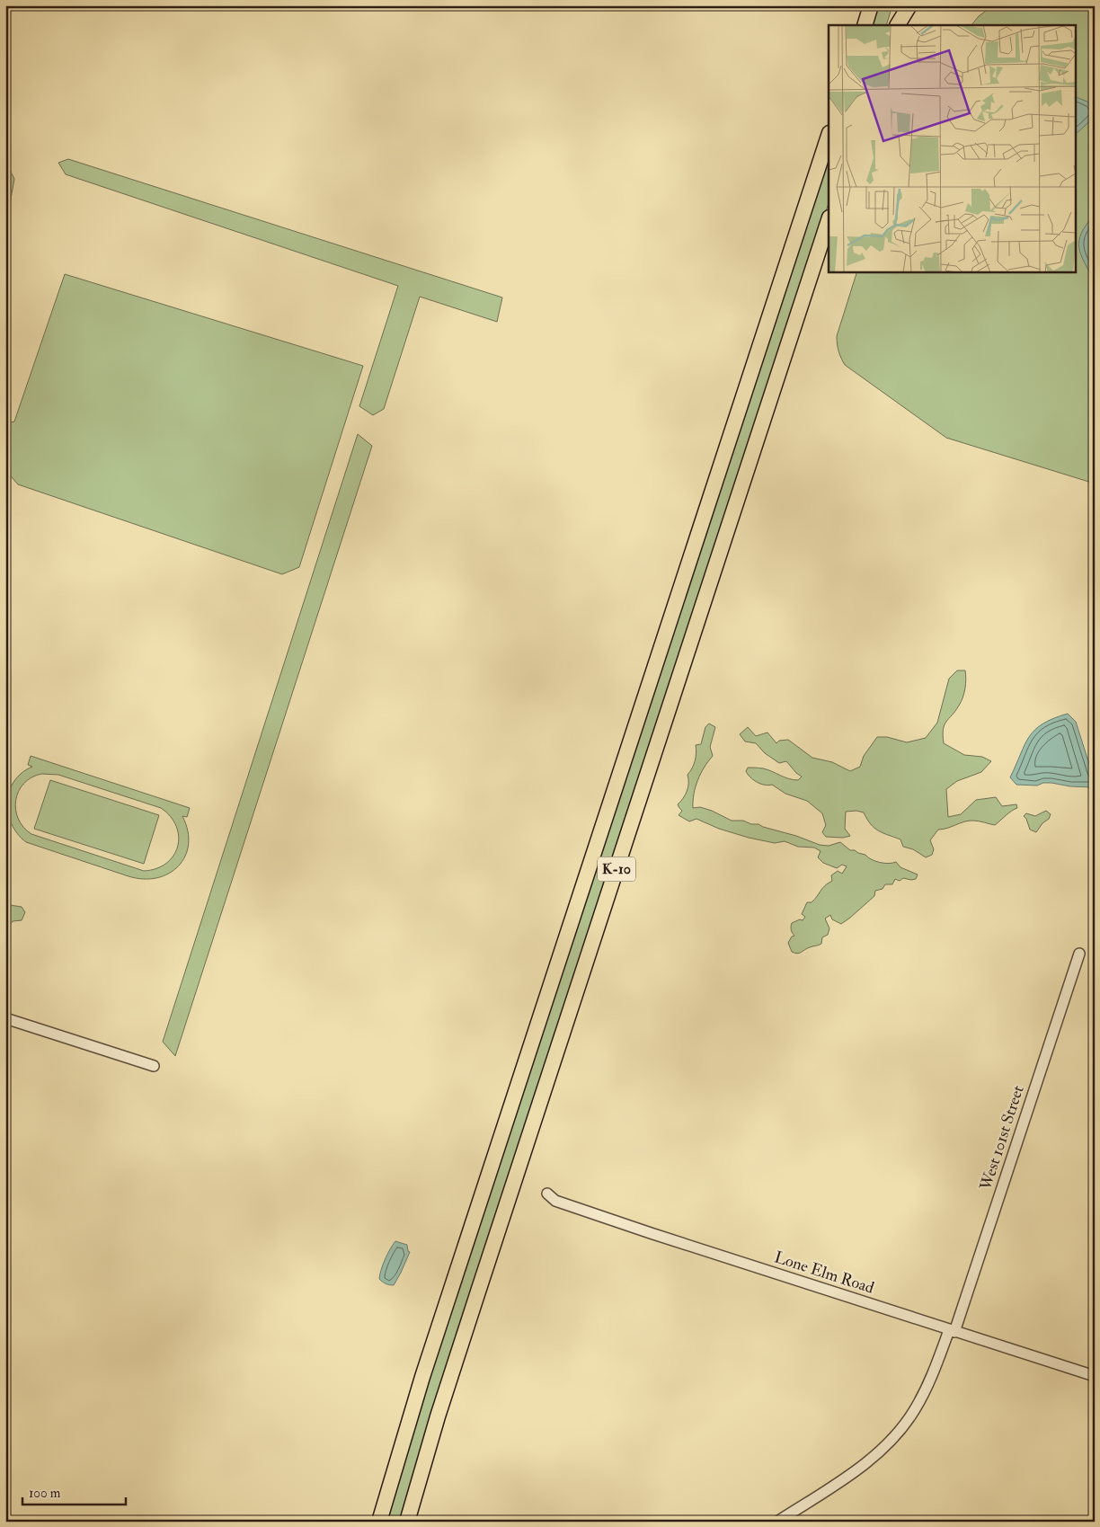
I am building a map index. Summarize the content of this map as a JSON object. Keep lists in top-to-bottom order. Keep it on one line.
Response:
{"streets":{"highway":["K-10"],"street":["West 101st Street","Lone Elm Road"]},"crossings":[["West 101st Street","Lone Elm Road"]],"scale_bar":"100 m"}
